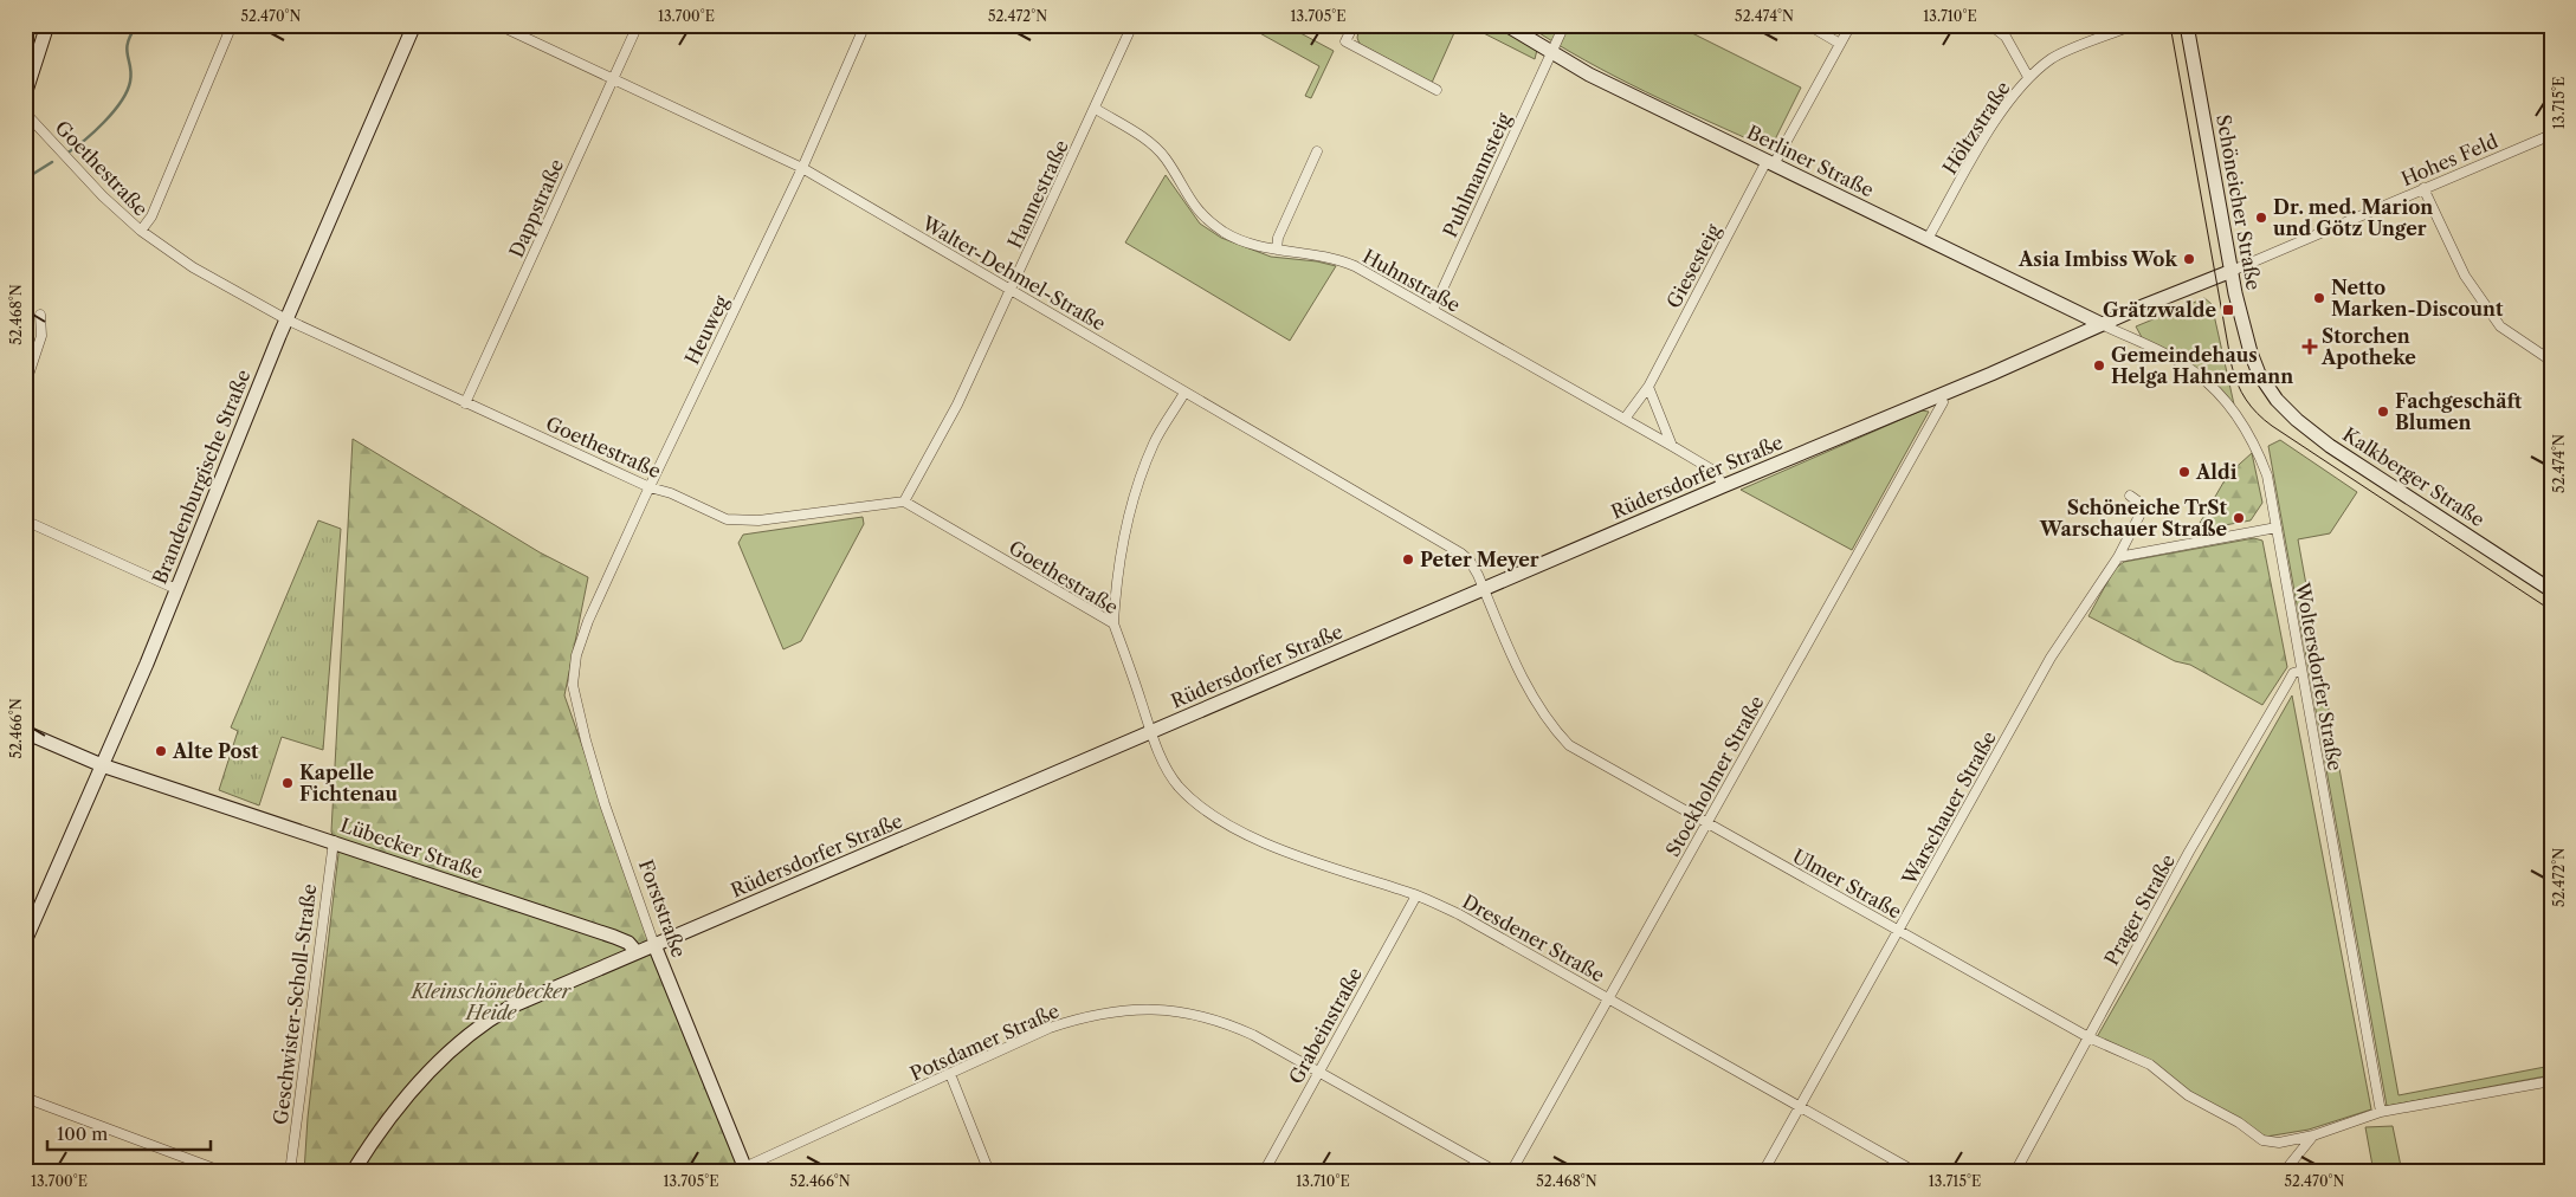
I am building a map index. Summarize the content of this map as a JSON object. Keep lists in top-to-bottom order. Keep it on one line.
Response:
{"streets":{"street":["Höltzstraße","Hohes Feld","Berliner Straße","Goethestraße","Puhlmannsteig","Hannestraße","Schöneicher Straße","Dappstraße","Giesesteig","Walter-Dehmel-Straße","Huhnstraße","Heuweg","Brandenburgische Straße","Rüdersdorfer Straße","Kalkberger Straße","Woltersdorfer Straße","Stockholmer Straße","Warschauer Straße","Lübecker Straße","Ulmer Straße","Forststraße","Prager Straße","Dresdener Straße","Geschwister-Scholl-Straße","Grabeinstraße","Potsdamer Straße"]},"crossings":[["Höltzstraße","Berliner Straße"],["Hohes Feld","Schöneicher Straße"],["Hohes Feld","Rüdersdorfer Straße"],["Berliner Straße","Puhlmannsteig"],["Berliner Straße","Giesesteig"],["Berliner Straße","Rüdersdorfer Straße"],["Berliner Straße","Woltersdorfer Straße"],["Goethestraße","Hannestraße"],["Goethestraße","Dappstraße"],["Goethestraße","Heuweg"],["Goethestraße","Brandenburgische Straße"],["Goethestraße","Rüdersdorfer Straße"],["Goethestraße","Dresdener Straße"],["Puhlmannsteig","Huhnstraße"],["Hannestraße","Walter-Dehmel-Straße"],["Hannestraße","Huhnstraße"],["Schöneicher Straße","Rüdersdorfer Straße"],["Schöneicher Straße","Kalkberger Straße"],["Dappstraße","Walter-Dehmel-Straße"],["Giesesteig","Huhnstraße"],["Walter-Dehmel-Straße","Heuweg"],["Walter-Dehmel-Straße","Rüdersdorfer Straße"],["Walter-Dehmel-Straße","Ulmer Straße"],["Huhnstraße","Rüdersdorfer Straße"],["Heuweg","Forststraße"],["Brandenburgische Straße","Lübecker Straße"],["Rüdersdorfer Straße","Woltersdorfer Straße"],["Rüdersdorfer Straße","Stockholmer Straße"],["Rüdersdorfer Straße","Lübecker Straße"],["Rüdersdorfer Straße","Ulmer Straße"],["Rüdersdorfer Straße","Forststraße"],["Rüdersdorfer Straße","Dresdener Straße"],["Woltersdorfer Straße","Prager Straße"],["Stockholmer Straße","Ulmer Straße"],["Stockholmer Straße","Dresdener Straße"],["Warschauer Straße","Ulmer Straße"],["Warschauer Straße","Dresdener Straße"],["Lübecker Straße","Geschwister-Scholl-Straße"],["Ulmer Straße","Prager Straße"],["Forststraße","Potsdamer Straße"],["Dresdener Straße","Grabeinstraße"],["Grabeinstraße","Potsdamer Straße"]],"parks":["Kleinschönebecker Heide"],"places":{"other":["Dr. med. Marion und Götz Unger","Asia Imbiss Wok","Netto Marken-Discount","Gemeindehaus Helga Hahnemann","Fachgeschäft Blumen","Aldi","Schöneiche TrSt Warschauer Straße","Peter Meyer","Alte Post","Kapelle Fichtenau"],"transit":["Grätzwalde"],"health":["Storchen Apotheke"]},"scale_bar":"100 m","coordinates":["52.470°N","13.700°E","52.472°N","13.705°E","52.474°N","13.710°E","13.715°E","52.468°N","52.466°N"]}
